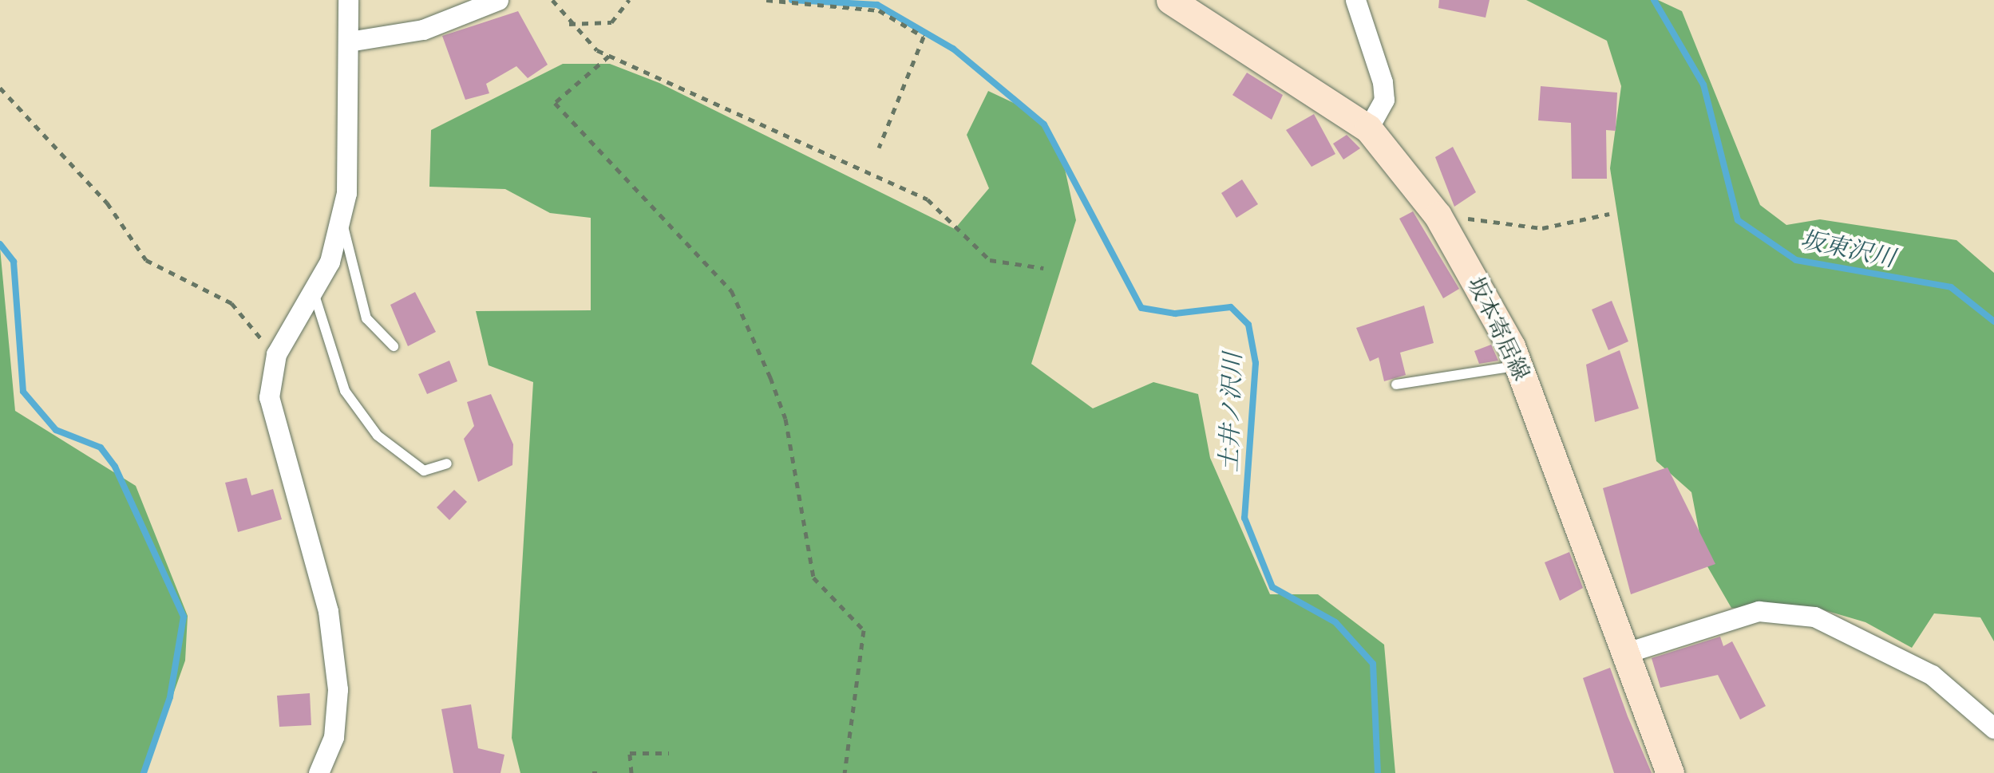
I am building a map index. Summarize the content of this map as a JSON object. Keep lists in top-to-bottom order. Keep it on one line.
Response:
{"streets":{"main road":["坂本寄居線"]},"water":["坂東沢川","土井ノ沢川"]}
